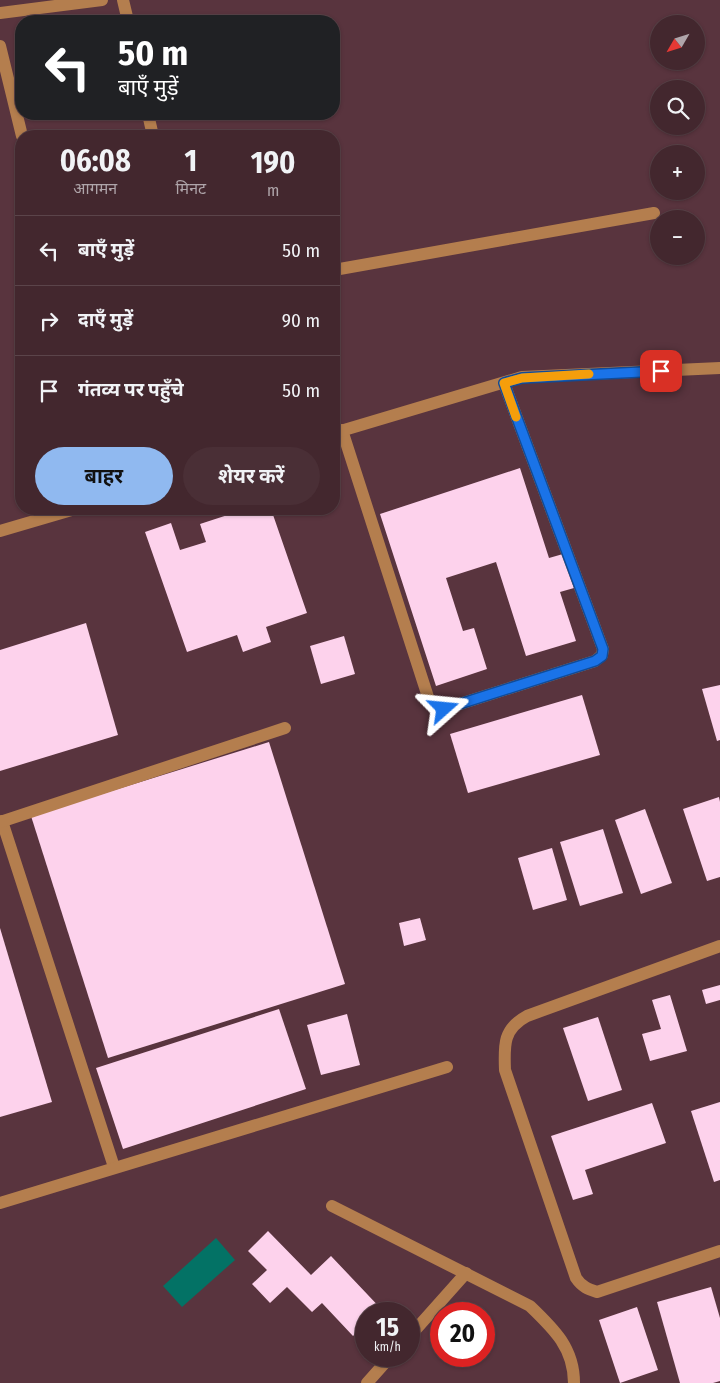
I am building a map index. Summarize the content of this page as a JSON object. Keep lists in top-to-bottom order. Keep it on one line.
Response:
{"north":"bottom left","page":{"map_buttons":["+","−"],"turn":["50 m","बाएँ मुड़ें"],"eta":["06:08","आगमन","1","मिनट","190","m"],"list":[{"name":"बाएँ मुड़ें","value":"50 m"},{"name":"दाएँ मुड़ें","value":"90 m"},{"name":"गंतव्य पर पहुँचे","value":"50 m"}],"buttons":["बाहर","शेयर करें"],"speed":"15 km/h","limit":"20"}}
